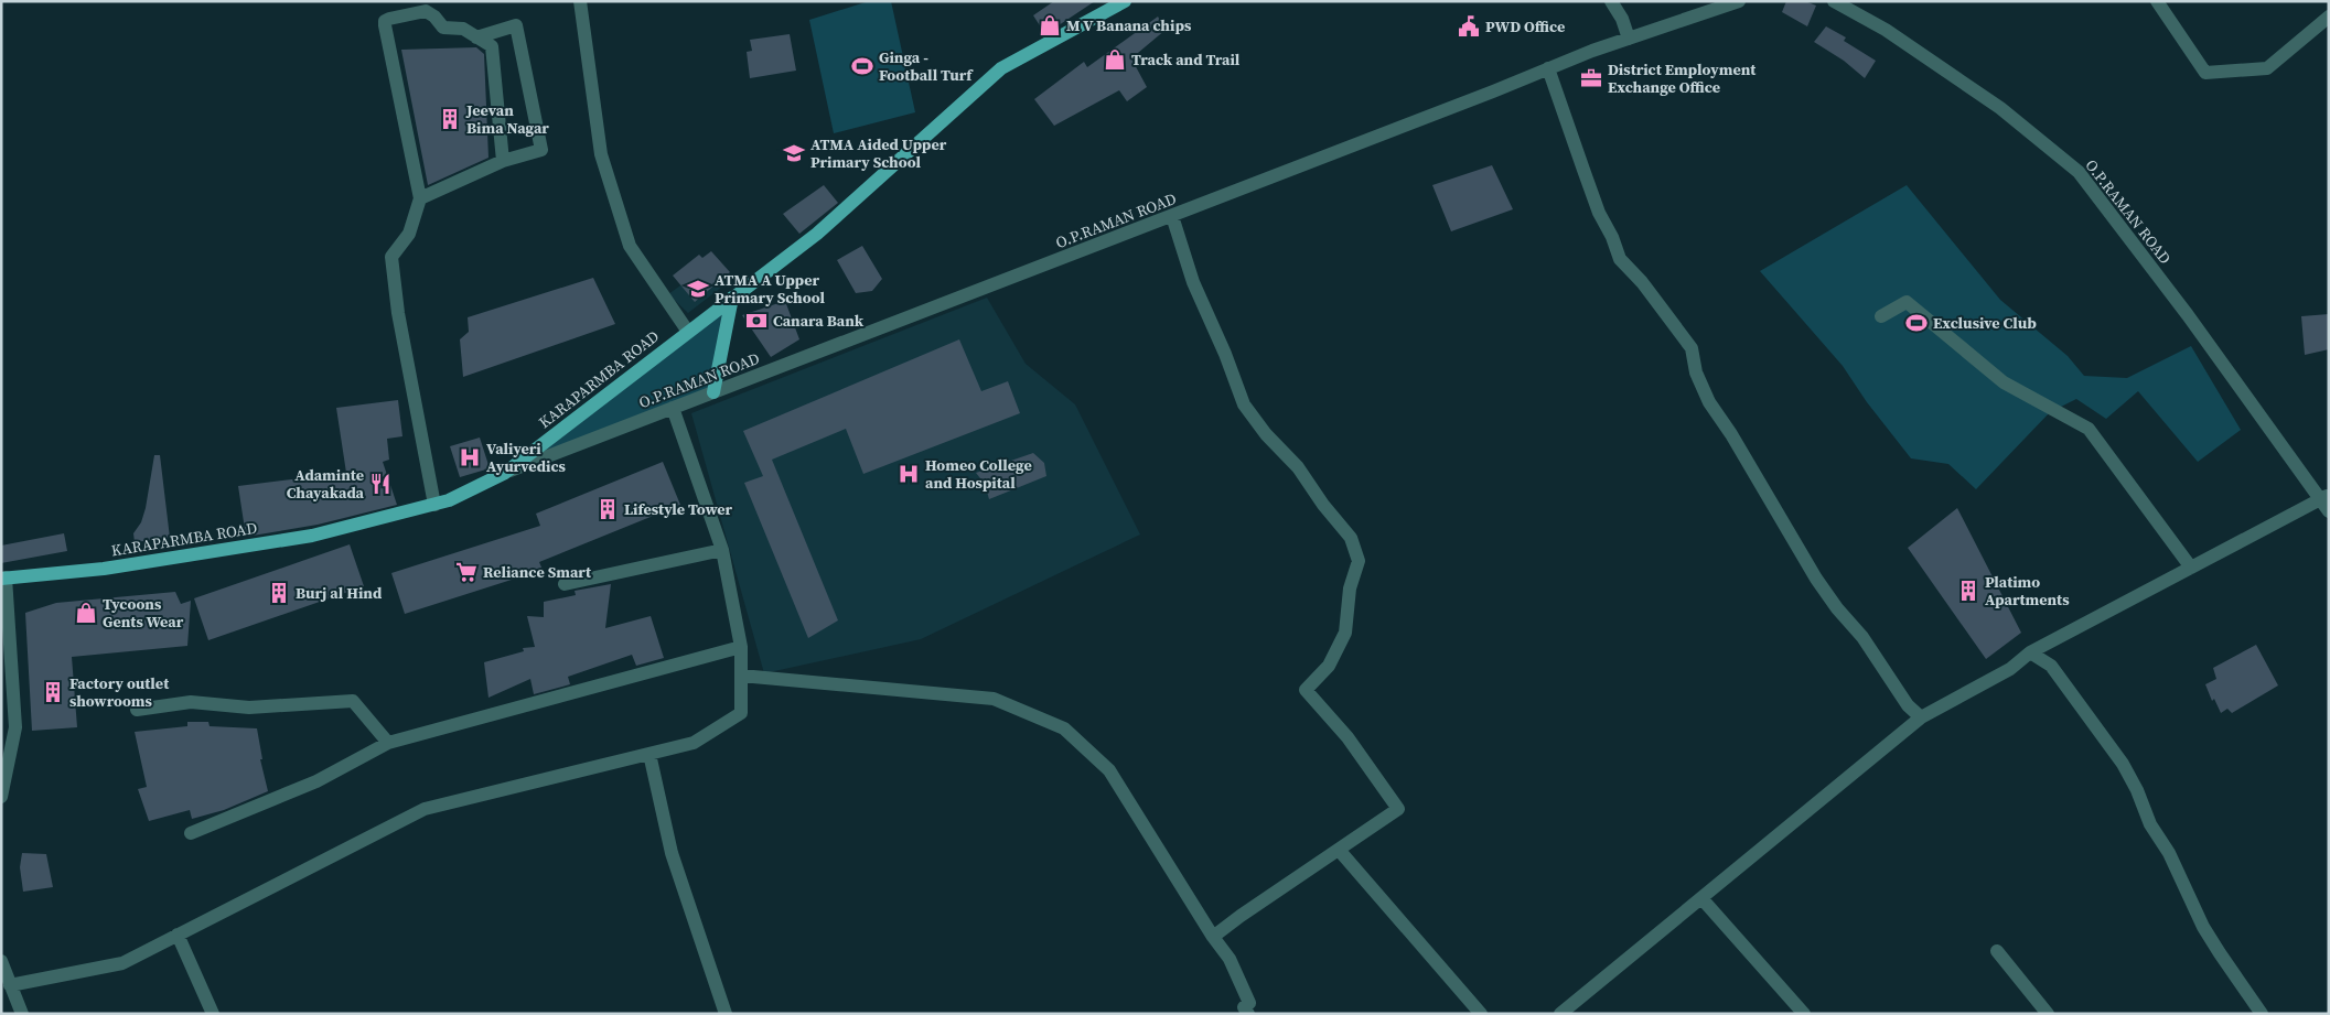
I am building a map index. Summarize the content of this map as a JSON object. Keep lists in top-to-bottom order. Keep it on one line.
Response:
{"streets":{"main road":["KARAPARMBA ROAD"],"street":["O.P.RAMAN ROAD"]},"crossings":[["O.P.RAMAN ROAD","KARAPARMBA ROAD"]],"places":{"shop":["M V Banana chips","Track and Trail","Tycoons Gents Wear"],"public building":["PWD Office"],"sports":["Ginga - Football Turf","Exclusive Club"],"office":["District Employment Exchange Office"],"building":["Jeevan Bima Nagar","Lifestyle Tower","Platimo Apartments","Burj al Hind","Factory outlet showrooms"],"school or university":["ATMA Aided Upper Primary School","ATMA A Upper Primary School"],"bank":["Canara Bank"],"hospital":["Valiyeri Ayurvedics","Homeo College and Hospital"],"restaurant":["Adaminte Chayakada"],"supermarket":["Reliance Smart"]}}
